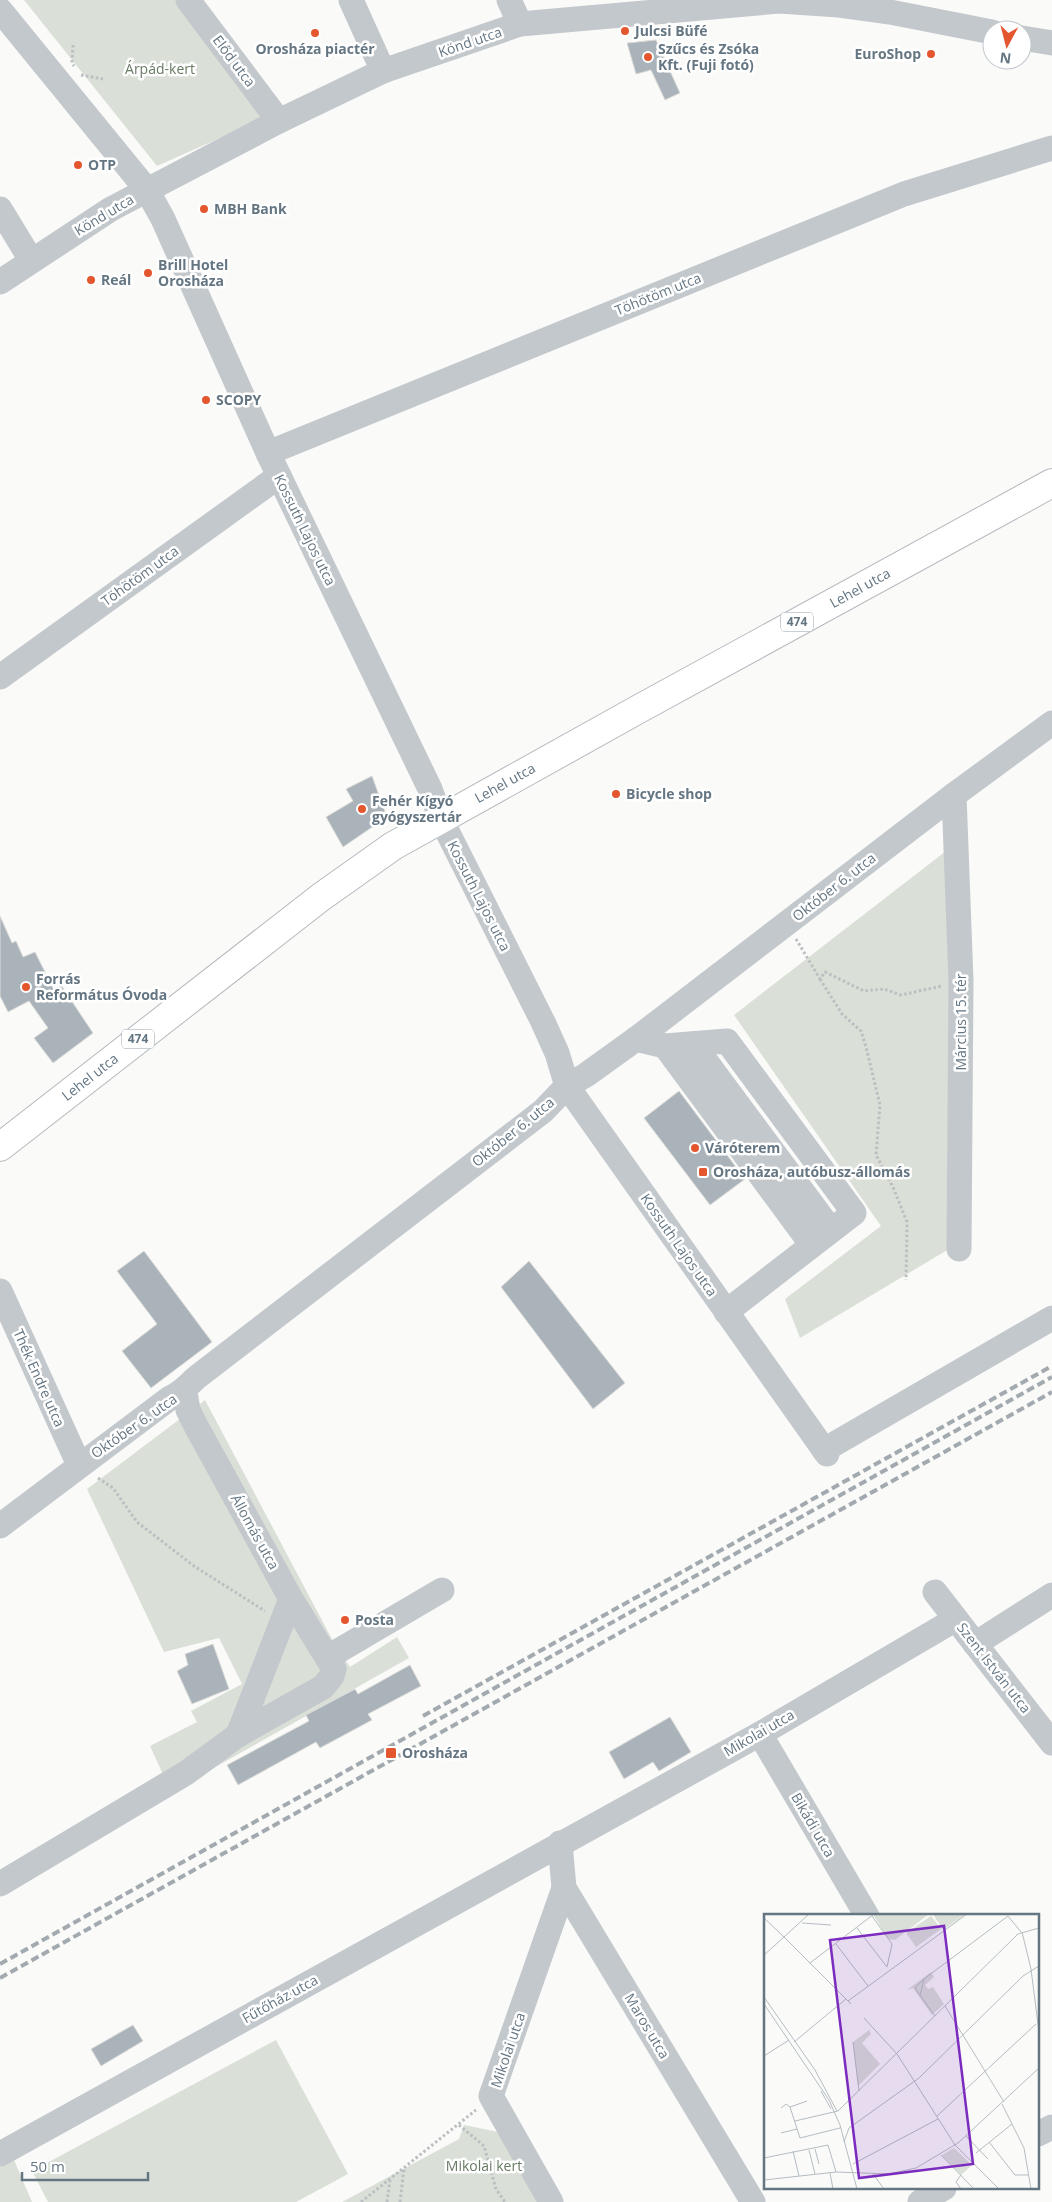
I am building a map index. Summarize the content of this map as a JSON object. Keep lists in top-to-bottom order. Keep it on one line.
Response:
{"streets":{"main road":["Lehel utca","474"],"street":["Könd utca","Előd utca","Töhötöm utca","Kossuth Lajos utca","Október 6. utca","Március 15. tér","Thék Endre utca","Állomás utca","Szent István utca","Mikolai utca","Bikádi utca","Fűtőház utca","Maros utca"]},"crossings":[["Könd utca","Előd utca"],["Könd utca","Kossuth Lajos utca"],["Töhötöm utca","Kossuth Lajos utca"],["Kossuth Lajos utca","Lehel utca"],["Kossuth Lajos utca","Október 6. utca"],["Október 6. utca","Március 15. tér"],["Október 6. utca","Thék Endre utca"],["Október 6. utca","Állomás utca"],["Szent István utca","Mikolai utca"],["Mikolai utca","Bikádi utca"],["Mikolai utca","Fűtőház utca"],["Mikolai utca","Maros utca"],["Fűtőház utca","Maros utca"]],"parks":["Árpád-kert","Mikolai kert"],"places":{"other":["Julcsi Büfé","Orosháza piactér","EuroShop","Szűcs és Zsóka Kft. (Fuji fotó)","OTP","MBH Bank","Brill Hotel Orosháza","Reál","SCOPY","Bicycle shop","Fehér Kígyó gyógyszertár","Forrás Református Óvoda","Váróterem","Posta"],"transit":["Orosháza, autóbusz-állomás","Orosháza"]},"scale_bar":"50 m","north":"bottom"}
